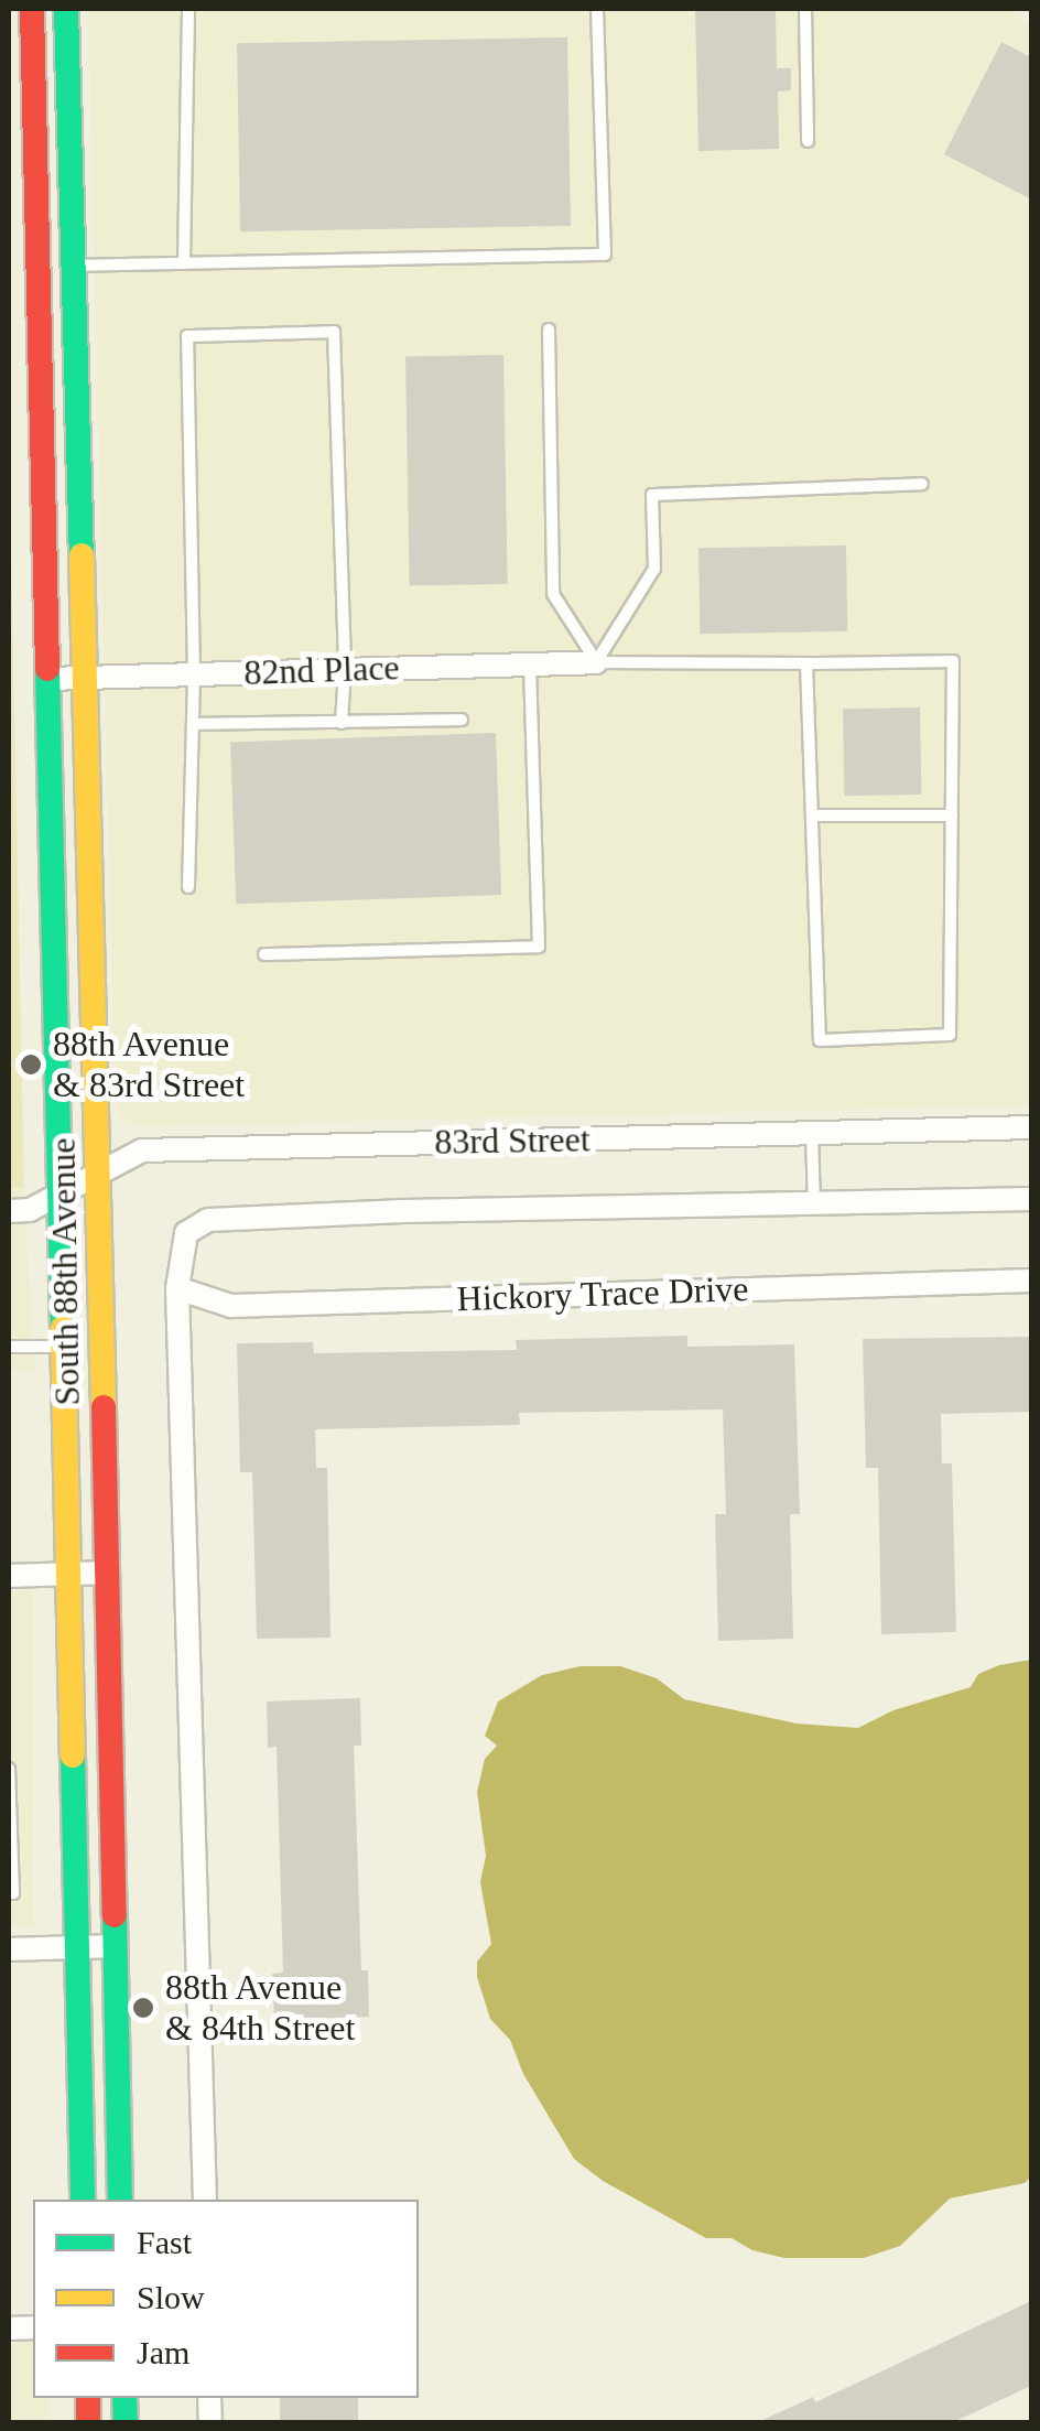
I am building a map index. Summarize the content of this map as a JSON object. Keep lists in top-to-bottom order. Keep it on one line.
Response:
{"streets":{"street":["82nd Place","83rd Street","South 88th Avenue","Hickory Trace Drive"]},"crossings":[["82nd Place","South 88th Avenue"],["83rd Street","South 88th Avenue"]],"places":["88th Avenue & 83rd Street","88th Avenue & 84th Street"],"legend":["Fast","Slow","Jam"]}
